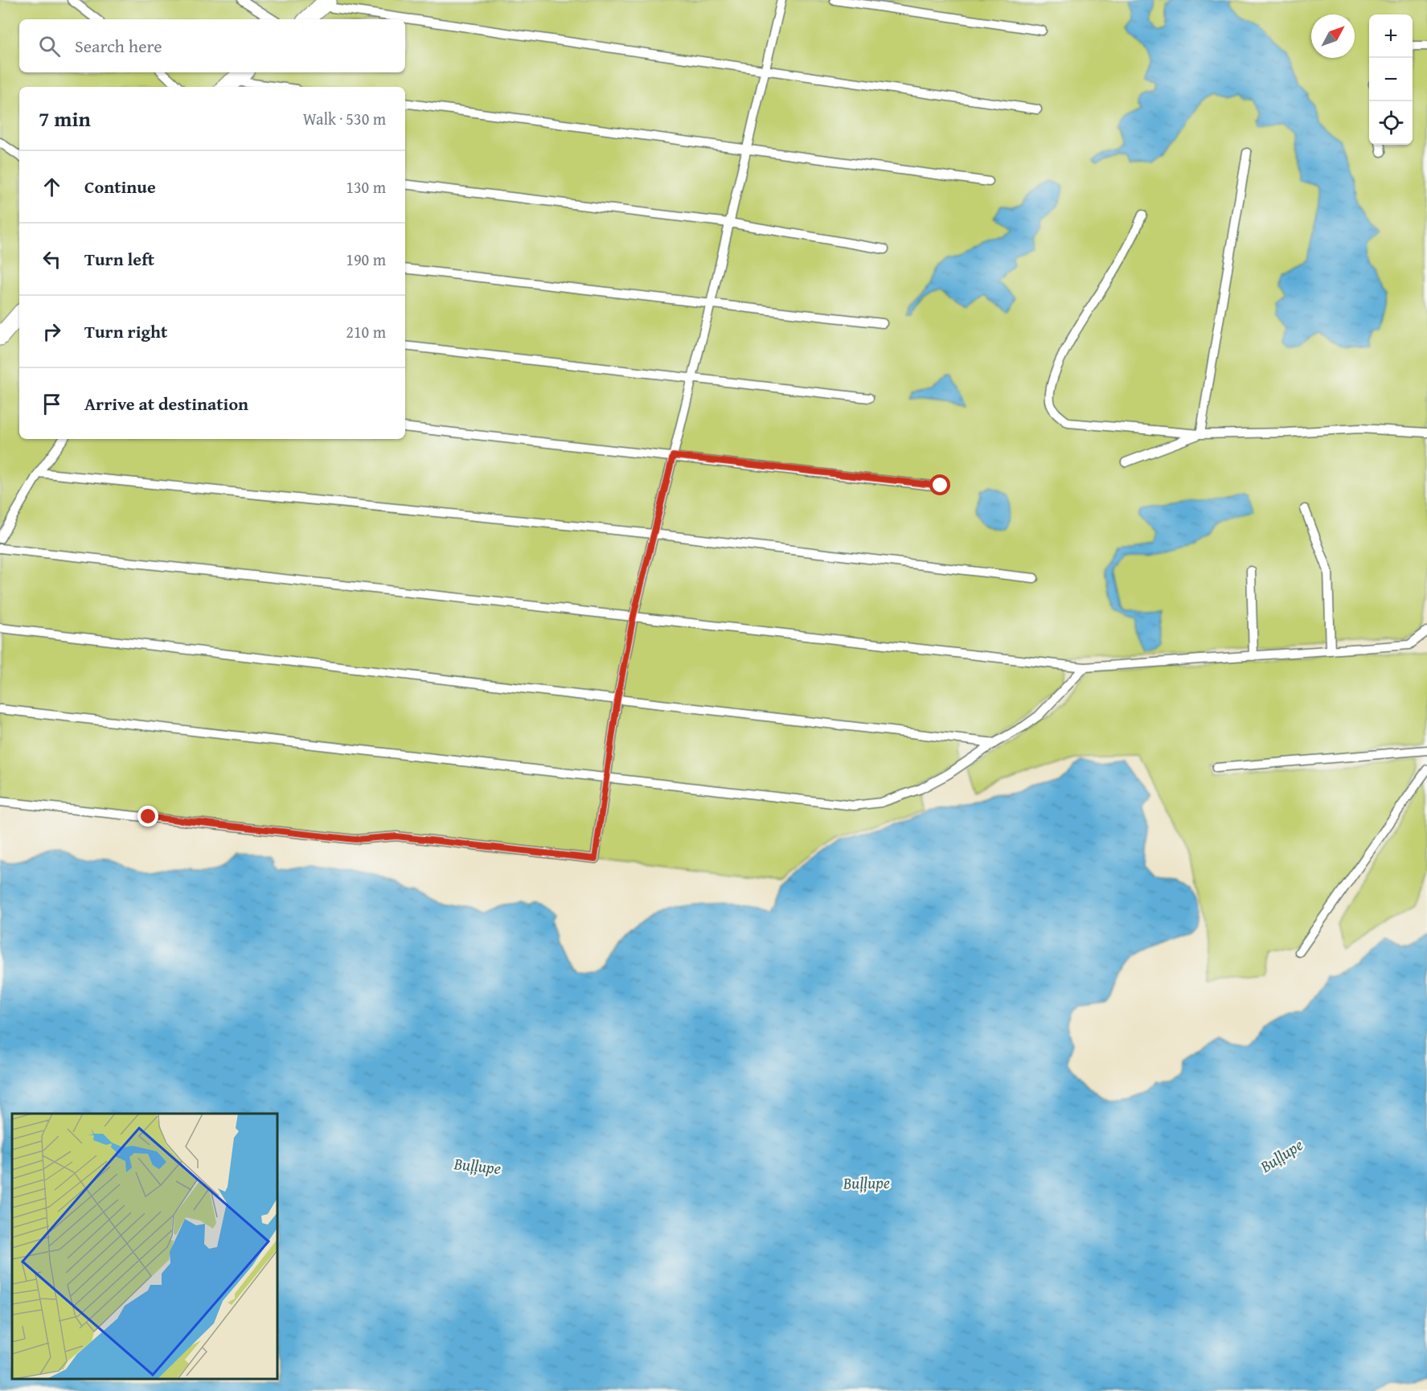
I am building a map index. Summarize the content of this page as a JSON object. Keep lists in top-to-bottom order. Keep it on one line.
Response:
{"water":["Buļļupe"],"north":"top right","page":{"map_buttons":["+","−"],"search":"Search here","heading":["7 min","Walk · 530 m"],"list":[["Continue","130 m"],["Turn left","190 m"],["Turn right","210 m"],"Arrive at destination"]}}
